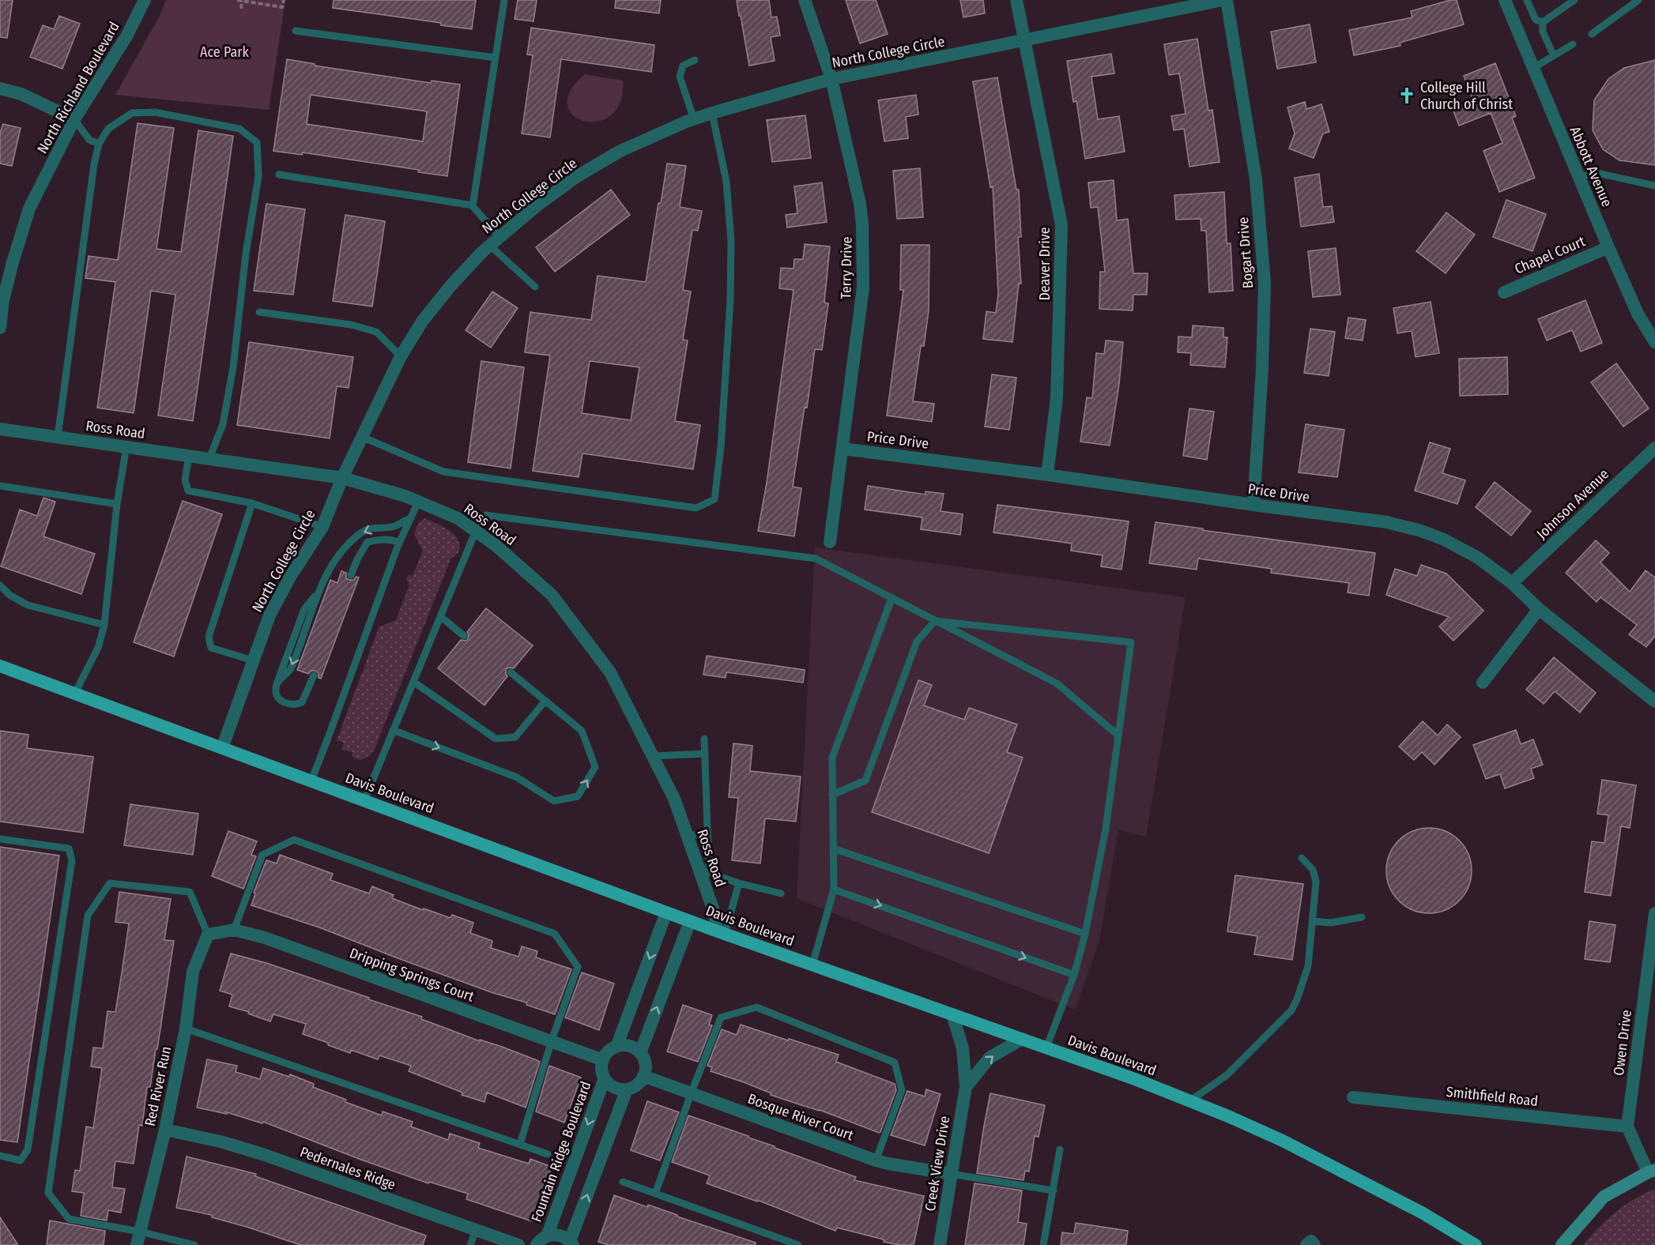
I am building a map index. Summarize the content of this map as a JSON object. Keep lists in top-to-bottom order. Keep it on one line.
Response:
{"streets":{"main road":["Davis Boulevard"],"street":["North College Circle","North Richland Boulevard","Abbott Avenue","Bogart Drive","Chapel Court","Deaver Drive","Terry Drive","Ross Road","Price Drive","Johnson Avenue","Dripping Springs Court","Owen Drive","Red River Run","Smithfield Road","Bosque River Court","Fountain Ridge Boulevard","Creek View Drive","Pedernales Ridge"]},"crossings":[["North College Circle","Deaver Drive"],["North College Circle","Terry Drive"],["North College Circle","Ross Road"],["North College Circle","Davis Boulevard"],["Abbott Avenue","Chapel Court"],["Bogart Drive","Price Drive"],["Deaver Drive","Price Drive"],["Terry Drive","Price Drive"],["Ross Road","Davis Boulevard"],["Price Drive","Johnson Avenue"],["Davis Boulevard","Creek View Drive"],["Dripping Springs Court","Red River Run"],["Dripping Springs Court","Bosque River Court"],["Dripping Springs Court","Fountain Ridge Boulevard"],["Owen Drive","Smithfield Road"],["Red River Run","Pedernales Ridge"],["Bosque River Court","Fountain Ridge Boulevard"],["Bosque River Court","Creek View Drive"]],"parks":["Ace Park"],"places":{"church":["College Hill Church of Christ"]}}
